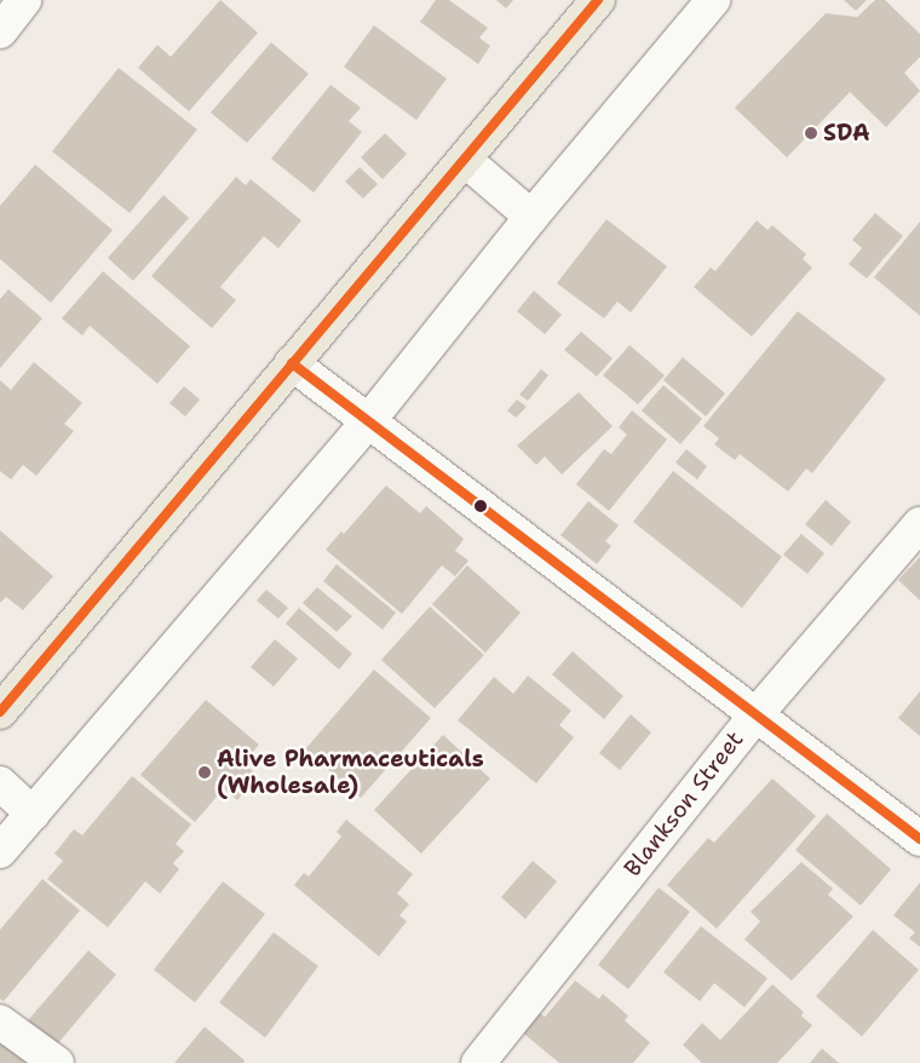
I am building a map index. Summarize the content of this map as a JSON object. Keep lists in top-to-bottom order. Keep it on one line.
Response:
{"streets":{"street":["Blankson Street"]},"places":["SDA","Alive Pharmaceuticals (Wholesale)"]}
